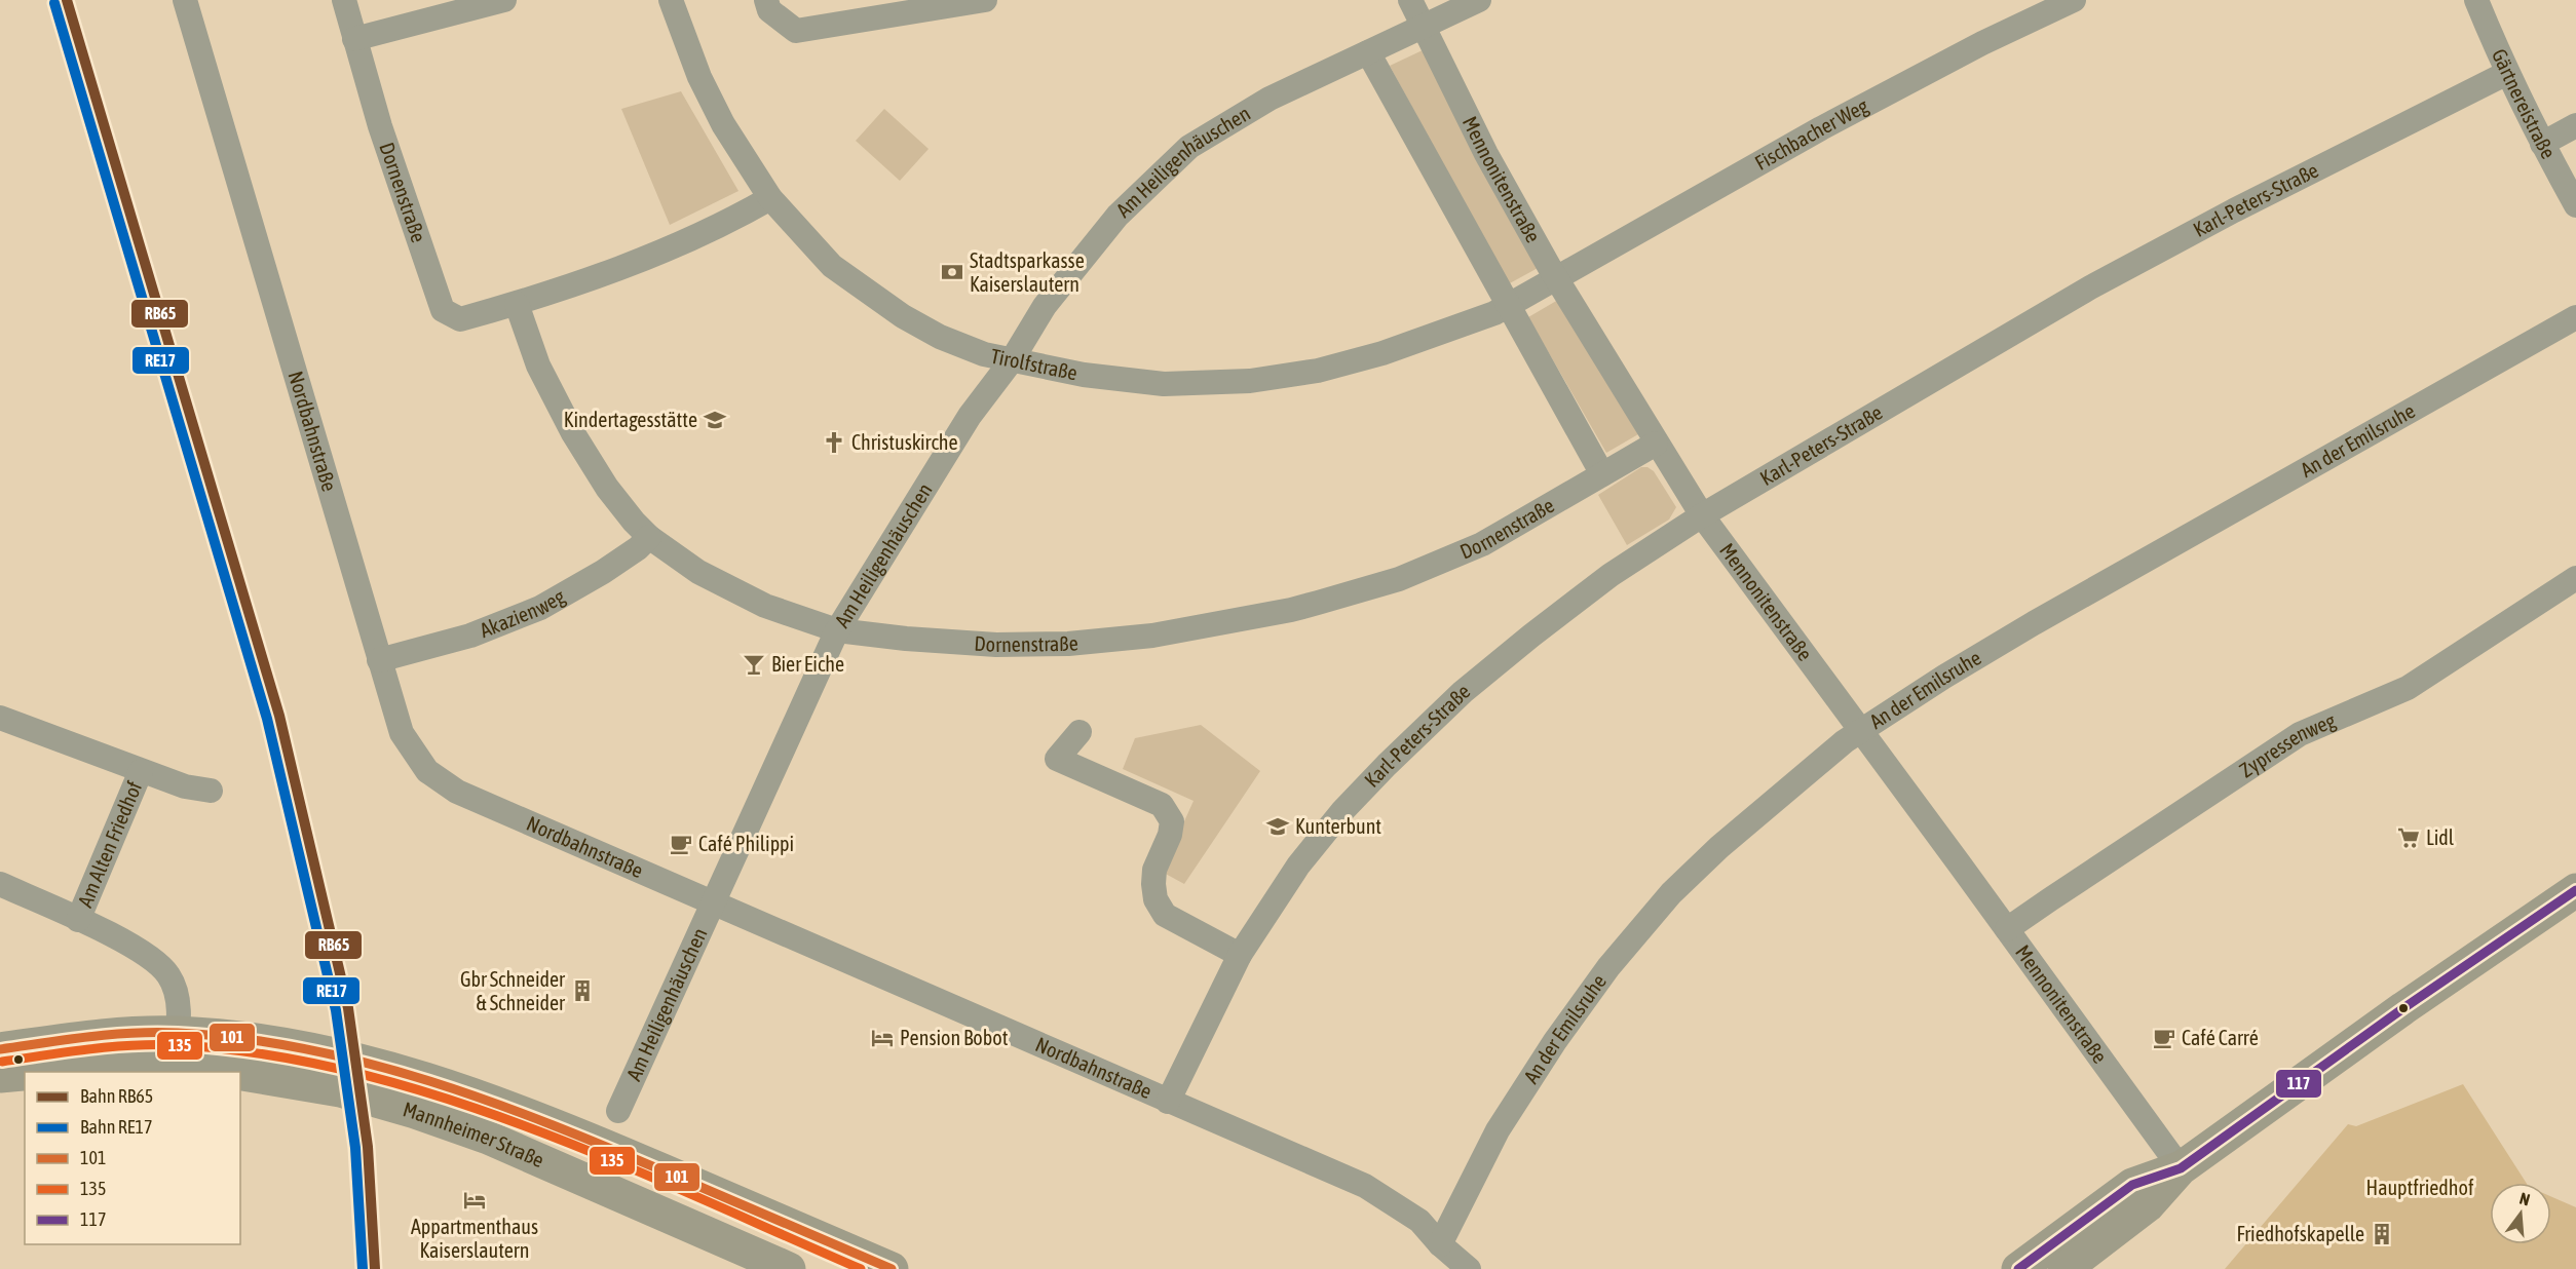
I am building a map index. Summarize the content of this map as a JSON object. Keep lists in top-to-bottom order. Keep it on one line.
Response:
{"streets":{"main road":["Mannheimer Straße"],"street":["Gärtnereistraße","Fischbacher Weg","Am Heiligenhäuschen","Mennonitenstraße","Dornenstraße","Karl-Peters-Straße","Tirolfstraße","Nordbahnstraße","An der Emilsruhe","Akazienweg","Zypressenweg","Am Alten Friedhof"]},"crossings":[["Gärtnereistraße","Karl-Peters-Straße"],["Fischbacher Weg","Mennonitenstraße"],["Fischbacher Weg","Tirolfstraße"],["Am Heiligenhäuschen","Mennonitenstraße"],["Am Heiligenhäuschen","Dornenstraße"],["Am Heiligenhäuschen","Tirolfstraße"],["Am Heiligenhäuschen","Nordbahnstraße"],["Mennonitenstraße","Dornenstraße"],["Mennonitenstraße","Karl-Peters-Straße"],["Mennonitenstraße","Tirolfstraße"],["Mennonitenstraße","An der Emilsruhe"],["Mennonitenstraße","Zypressenweg"],["Dornenstraße","Tirolfstraße"],["Dornenstraße","Akazienweg"],["Karl-Peters-Straße","Nordbahnstraße"],["Nordbahnstraße","An der Emilsruhe"],["Nordbahnstraße","Akazienweg"]],"parks":["Hauptfriedhof"],"places":{"bank":["Stadtsparkasse Kaiserslautern"],"school or university":["Kindertagesstätte","Kunterbunt"],"church":["Christuskirche"],"bar":["Bier Eiche"],"supermarket":["Lidl"],"cafe":["Café Philippi","Café Carré"],"building":["Gbr Schneider & Schneider","Friedhofskapelle"],"hotel":["Pension Bobot","Appartmenthaus Kaiserslautern"]},"lines":["rail line RB65","rail line RE17","transit line 117","transit line 101","transit line 135"],"legend":["Bahn RB65","Bahn RE17","101","135","117"],"north":"top"}
